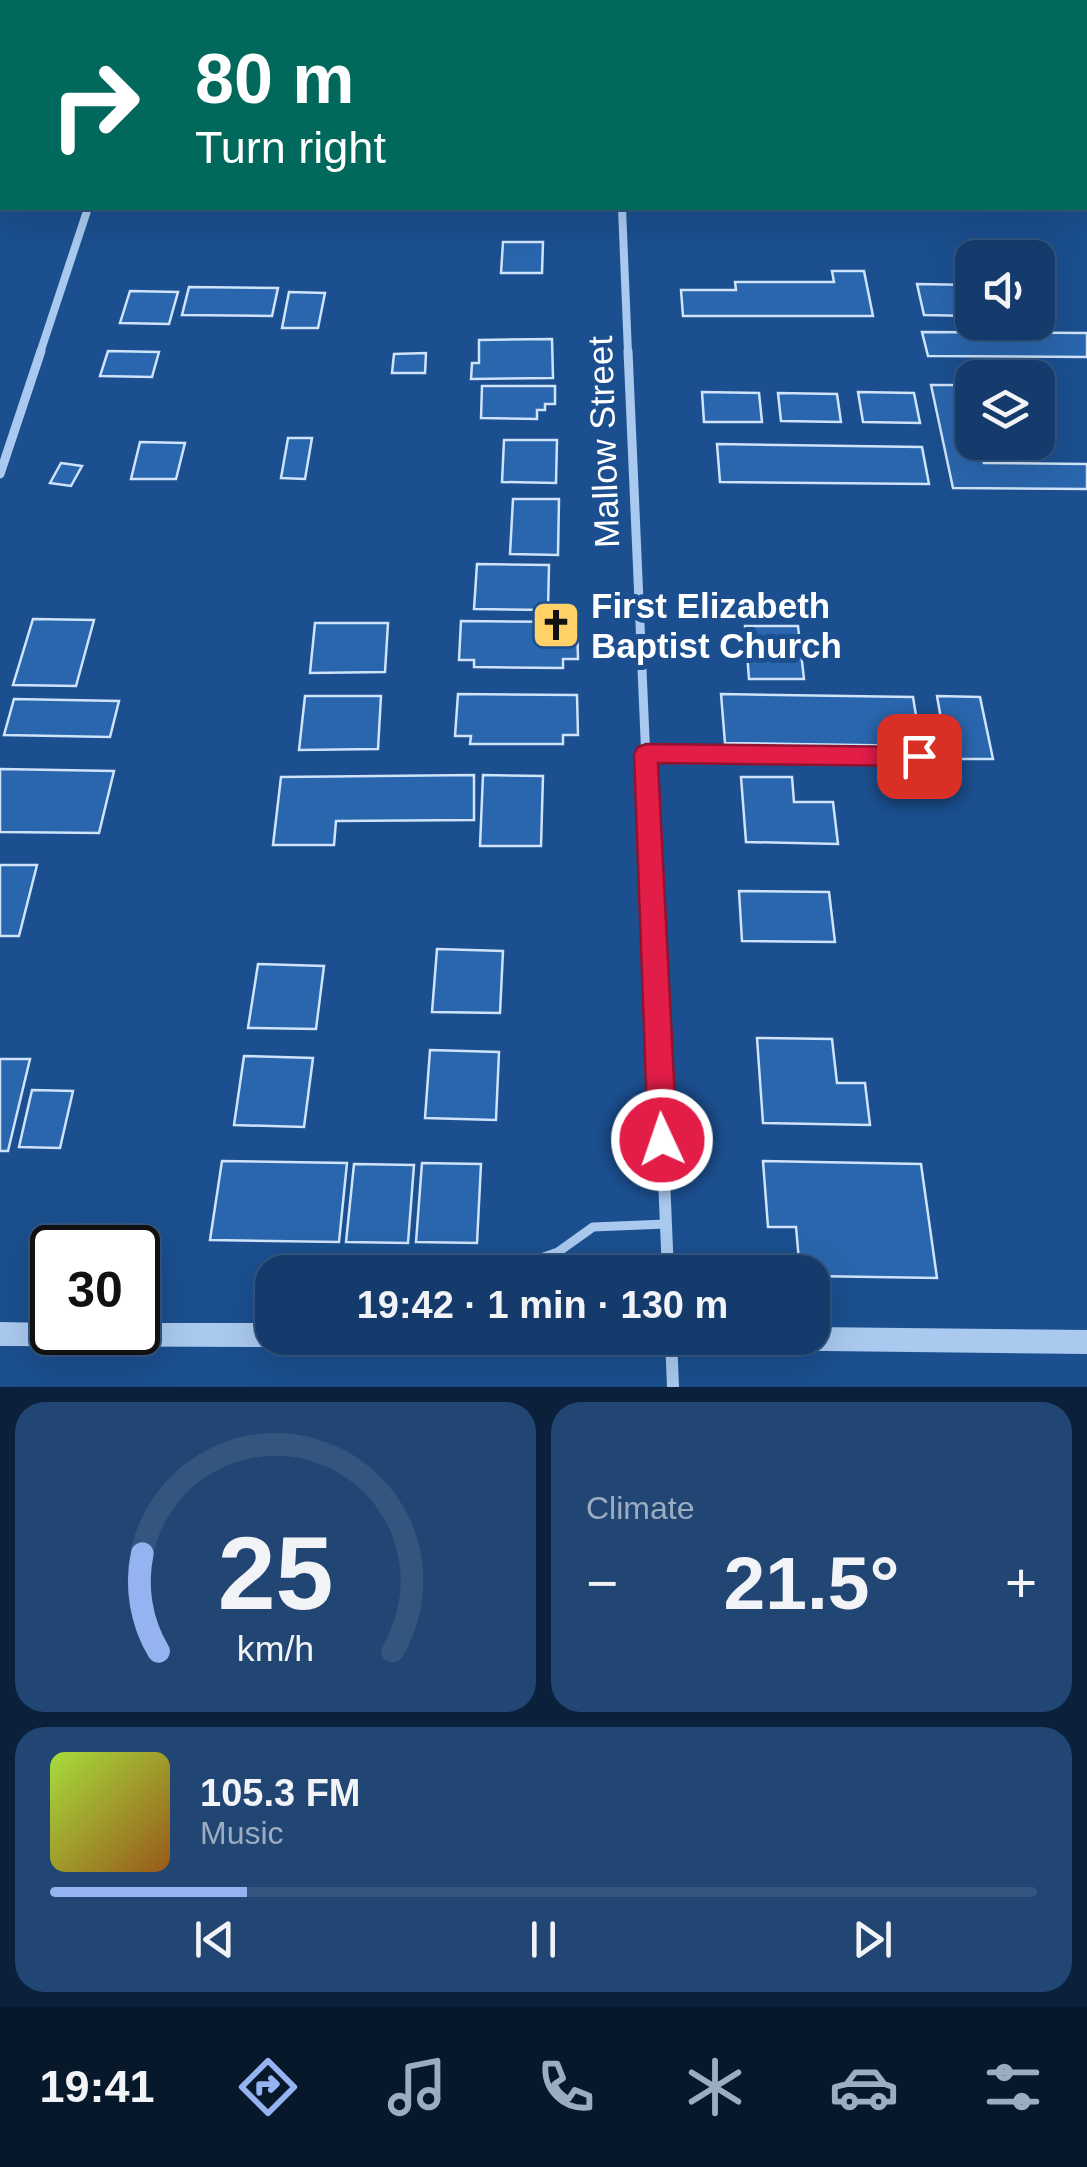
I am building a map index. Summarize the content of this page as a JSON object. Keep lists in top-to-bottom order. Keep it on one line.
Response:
{"streets":{"street":["Mallow Street"]},"places":{"church":["First Elizabeth Baptist Church"]},"page":{"turn":["80 m","Turn right"],"limit":"30","trip":"19:42 · 1 min · 130 m","tile":"Climate","heat":["−","21.5°","+"],"song":["105.3 FM","Music"],"tabs":"19:41","gauge":["25","km/h"]}}
